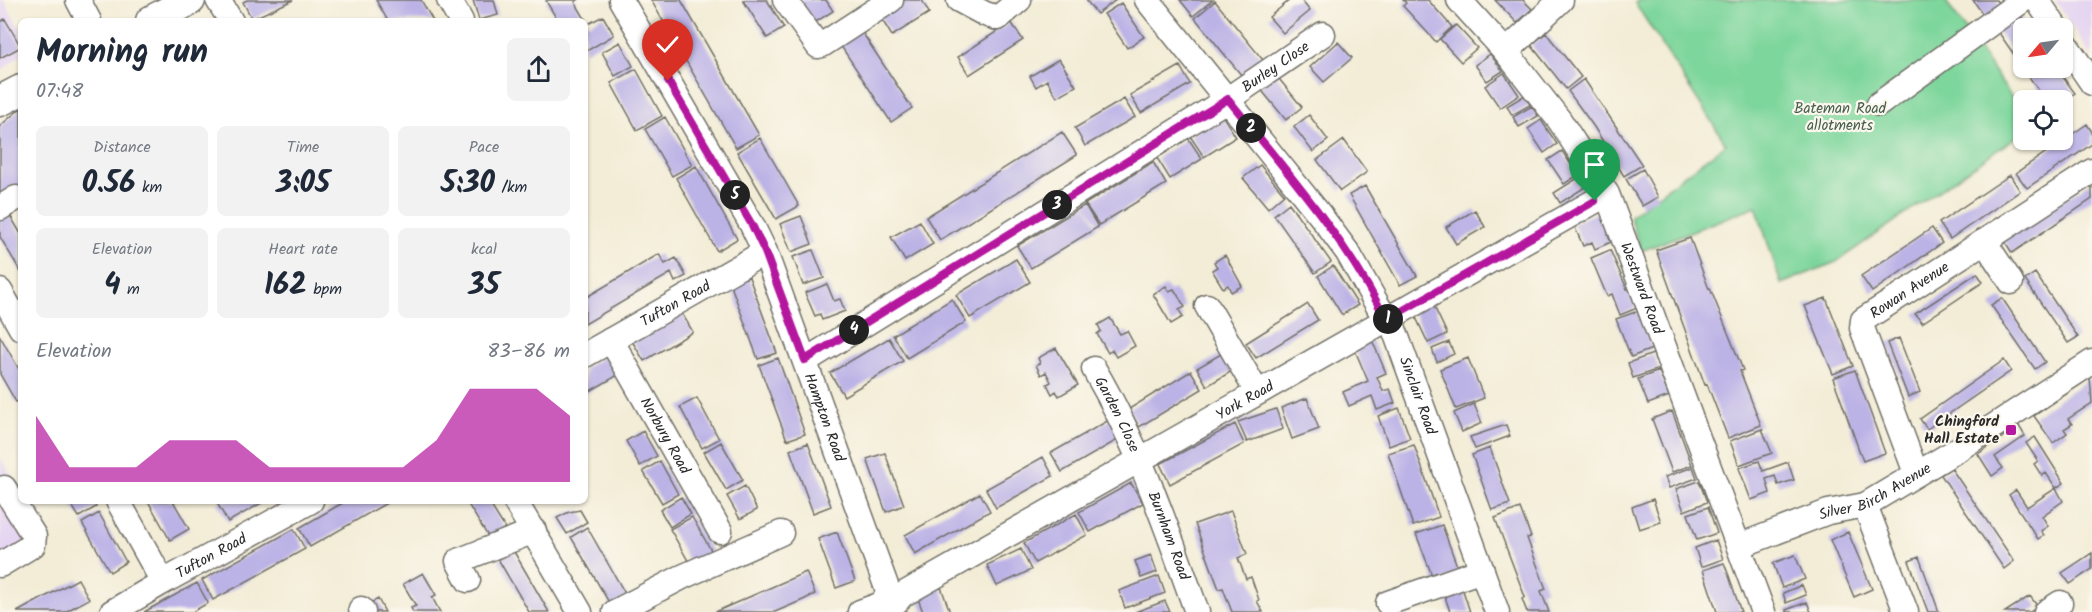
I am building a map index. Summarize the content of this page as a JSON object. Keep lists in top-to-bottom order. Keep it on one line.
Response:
{"streets":{"street":["Burley Close","Westward Road","Rowan Avenue","Tufton Road","Sinclair Road","York Road","Garden Close","Hampton Road","Norbury Road","Silver Birch Avenue","Burnham Road"]},"crossings":[["Burley Close","Sinclair Road"],["Burley Close","Hampton Road"],["Westward Road","Silver Birch Avenue"],["Rowan Avenue","Silver Birch Avenue"],["Tufton Road","Hampton Road"],["Tufton Road","Norbury Road"],["Sinclair Road","York Road"],["York Road","Garden Close"],["York Road","Hampton Road"],["York Road","Burnham Road"],["Garden Close","Burnham Road"]],"parks":["Bateman Road allotments"],"places":{"transit":["Chingford Hall Estate"]},"north":"bottom left","page":{"heading":["Morning run","07:48"],"pins":["2","5","3","1","4"],"stats":[["Distance","0.56 km"],["Time","3:05"],["Pace","5:30 /km"],["Elevation","4 m"],["Heart rate","162 bpm"],["kcal","35"]],"chart":["Elevation","83–86 m"]}}
